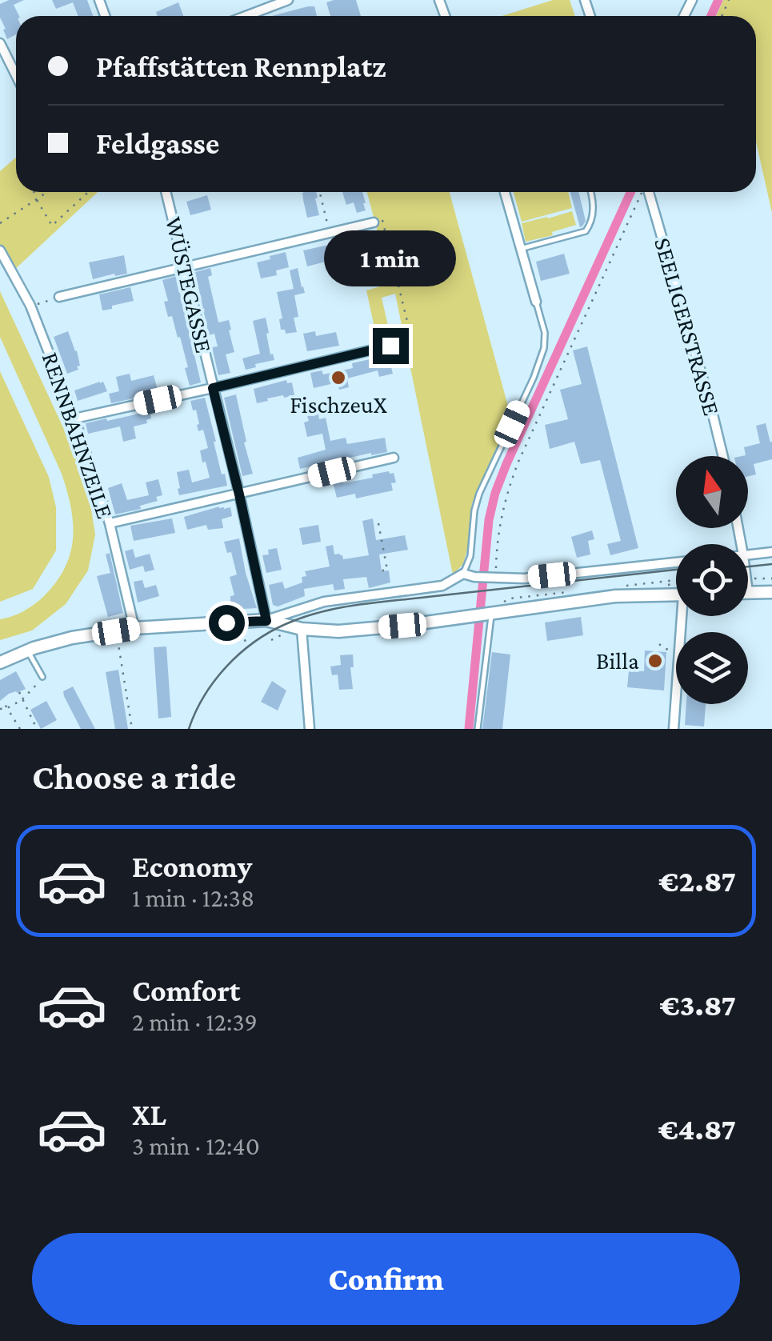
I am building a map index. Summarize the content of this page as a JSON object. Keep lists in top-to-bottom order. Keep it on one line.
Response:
{"streets":{"street":["WÜSTEGASSE","SEELIGERSTRASSE","RENNBAHNZEILE"]},"places":["FischzeuX","Billa"],"north":"top","page":{"banner":["Pfaffstätten Rennplatz","Feldgasse"],"bubble":"1 min","heading":"Choose a ride","list":[{"name":"Economy","note":"1 min · 12:38","value":"€2.87"},{"name":"Comfort","note":"2 min · 12:39","value":"€3.87"},{"name":"XL","note":"3 min · 12:40","value":"€4.87"}],"buttons":"Confirm"}}
